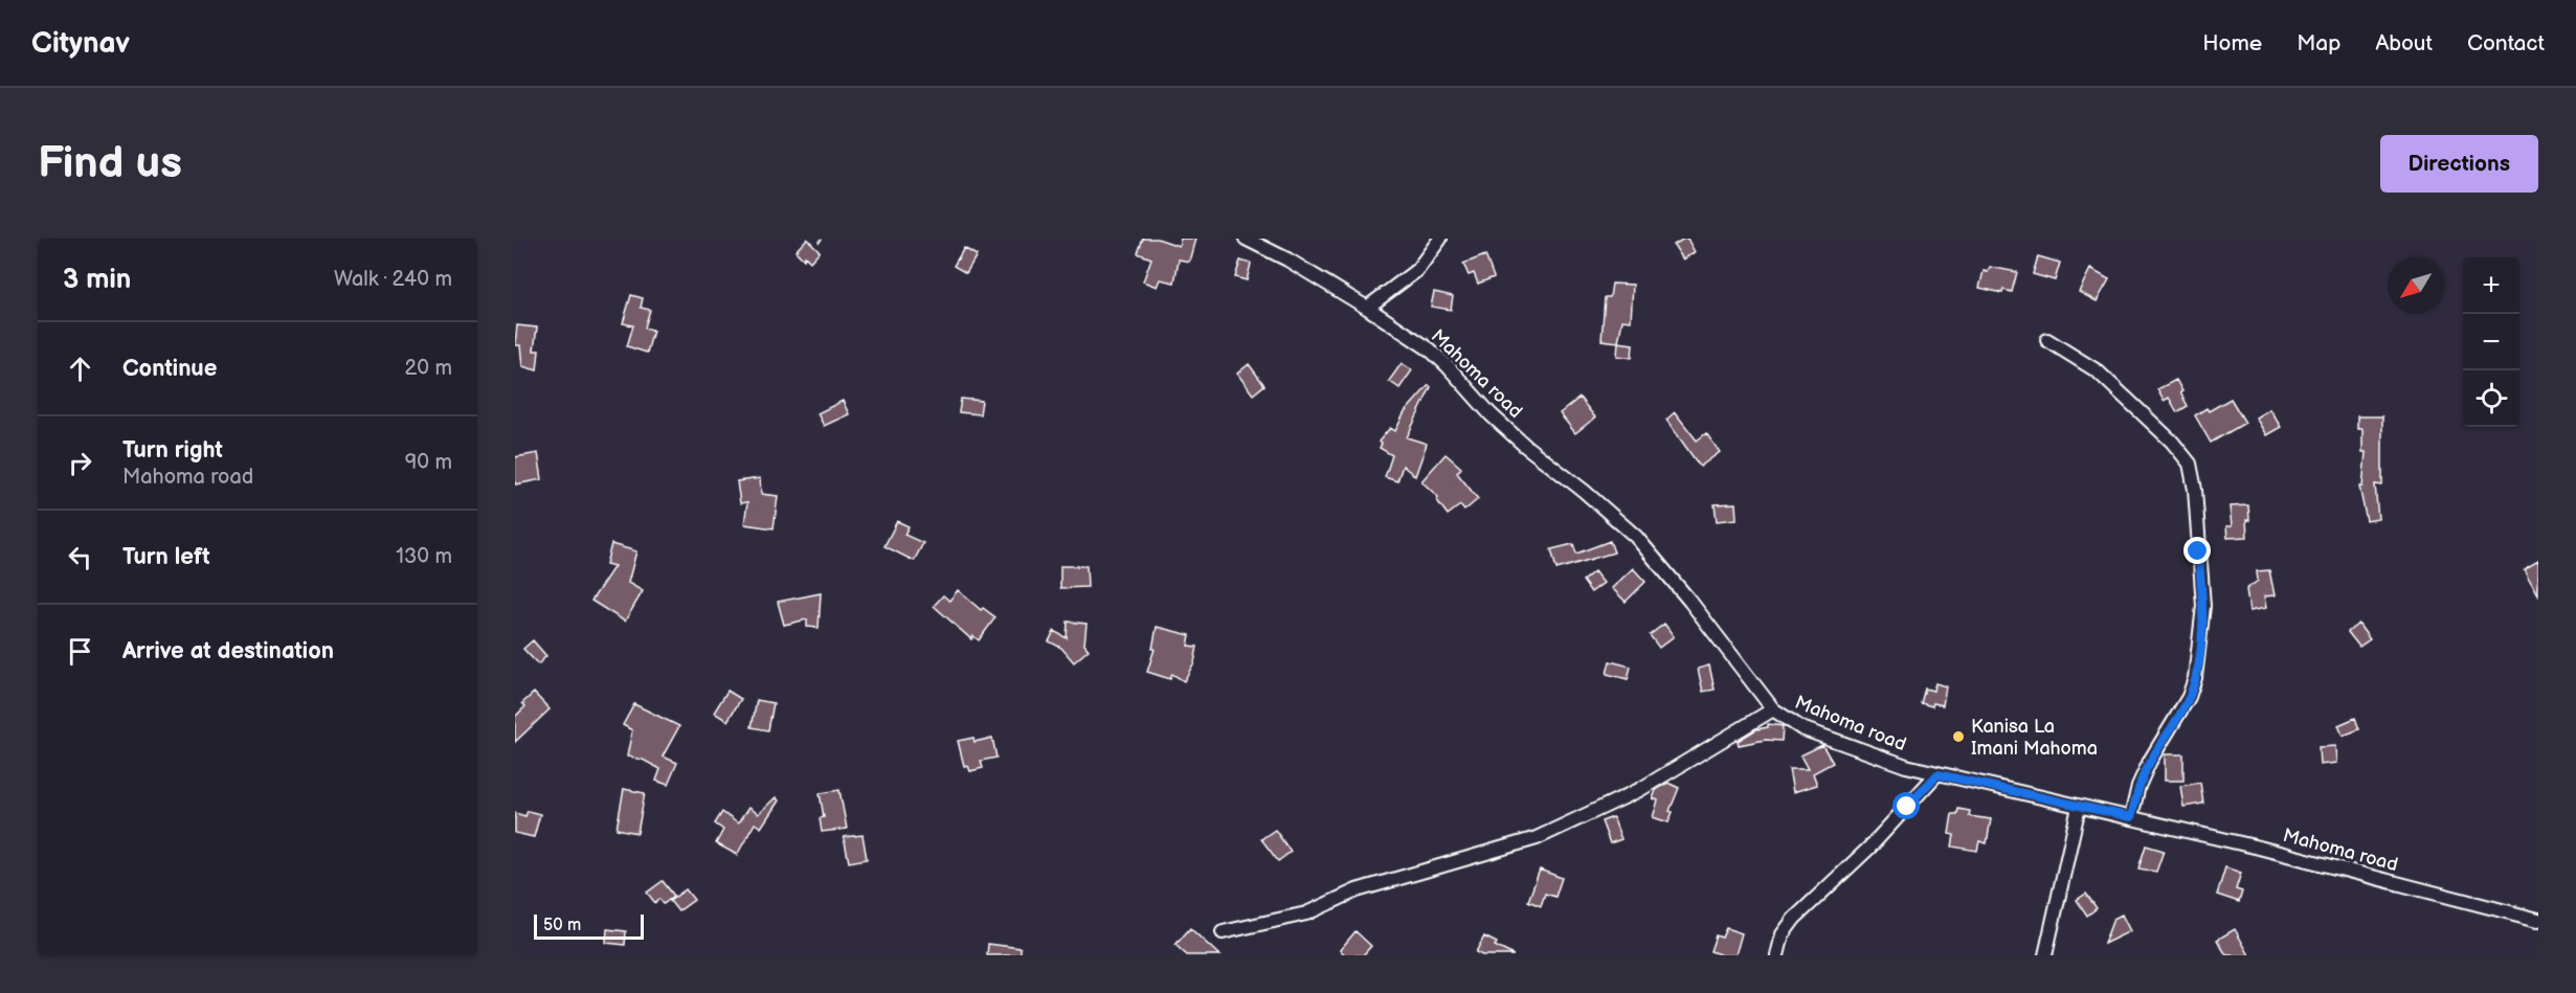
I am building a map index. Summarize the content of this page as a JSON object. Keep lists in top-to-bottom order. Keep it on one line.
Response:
{"streets":{"street":["Mahoma road"]},"places":["Kanisa La Imani Mahoma"],"scale_bar":"50 m","north":"bottom left","page":{"header":"Citynav","nav":["Home","Map","About","Contact"],"buttons":"Directions","title":"Find us","heading":["3 min","Walk · 240 m"],"map_buttons":["+","−"],"list":[["Continue","20 m"],["Turn right","Mahoma road","90 m"],["Turn left","130 m"],"Arrive at destination"],"scale":"50 m"}}
